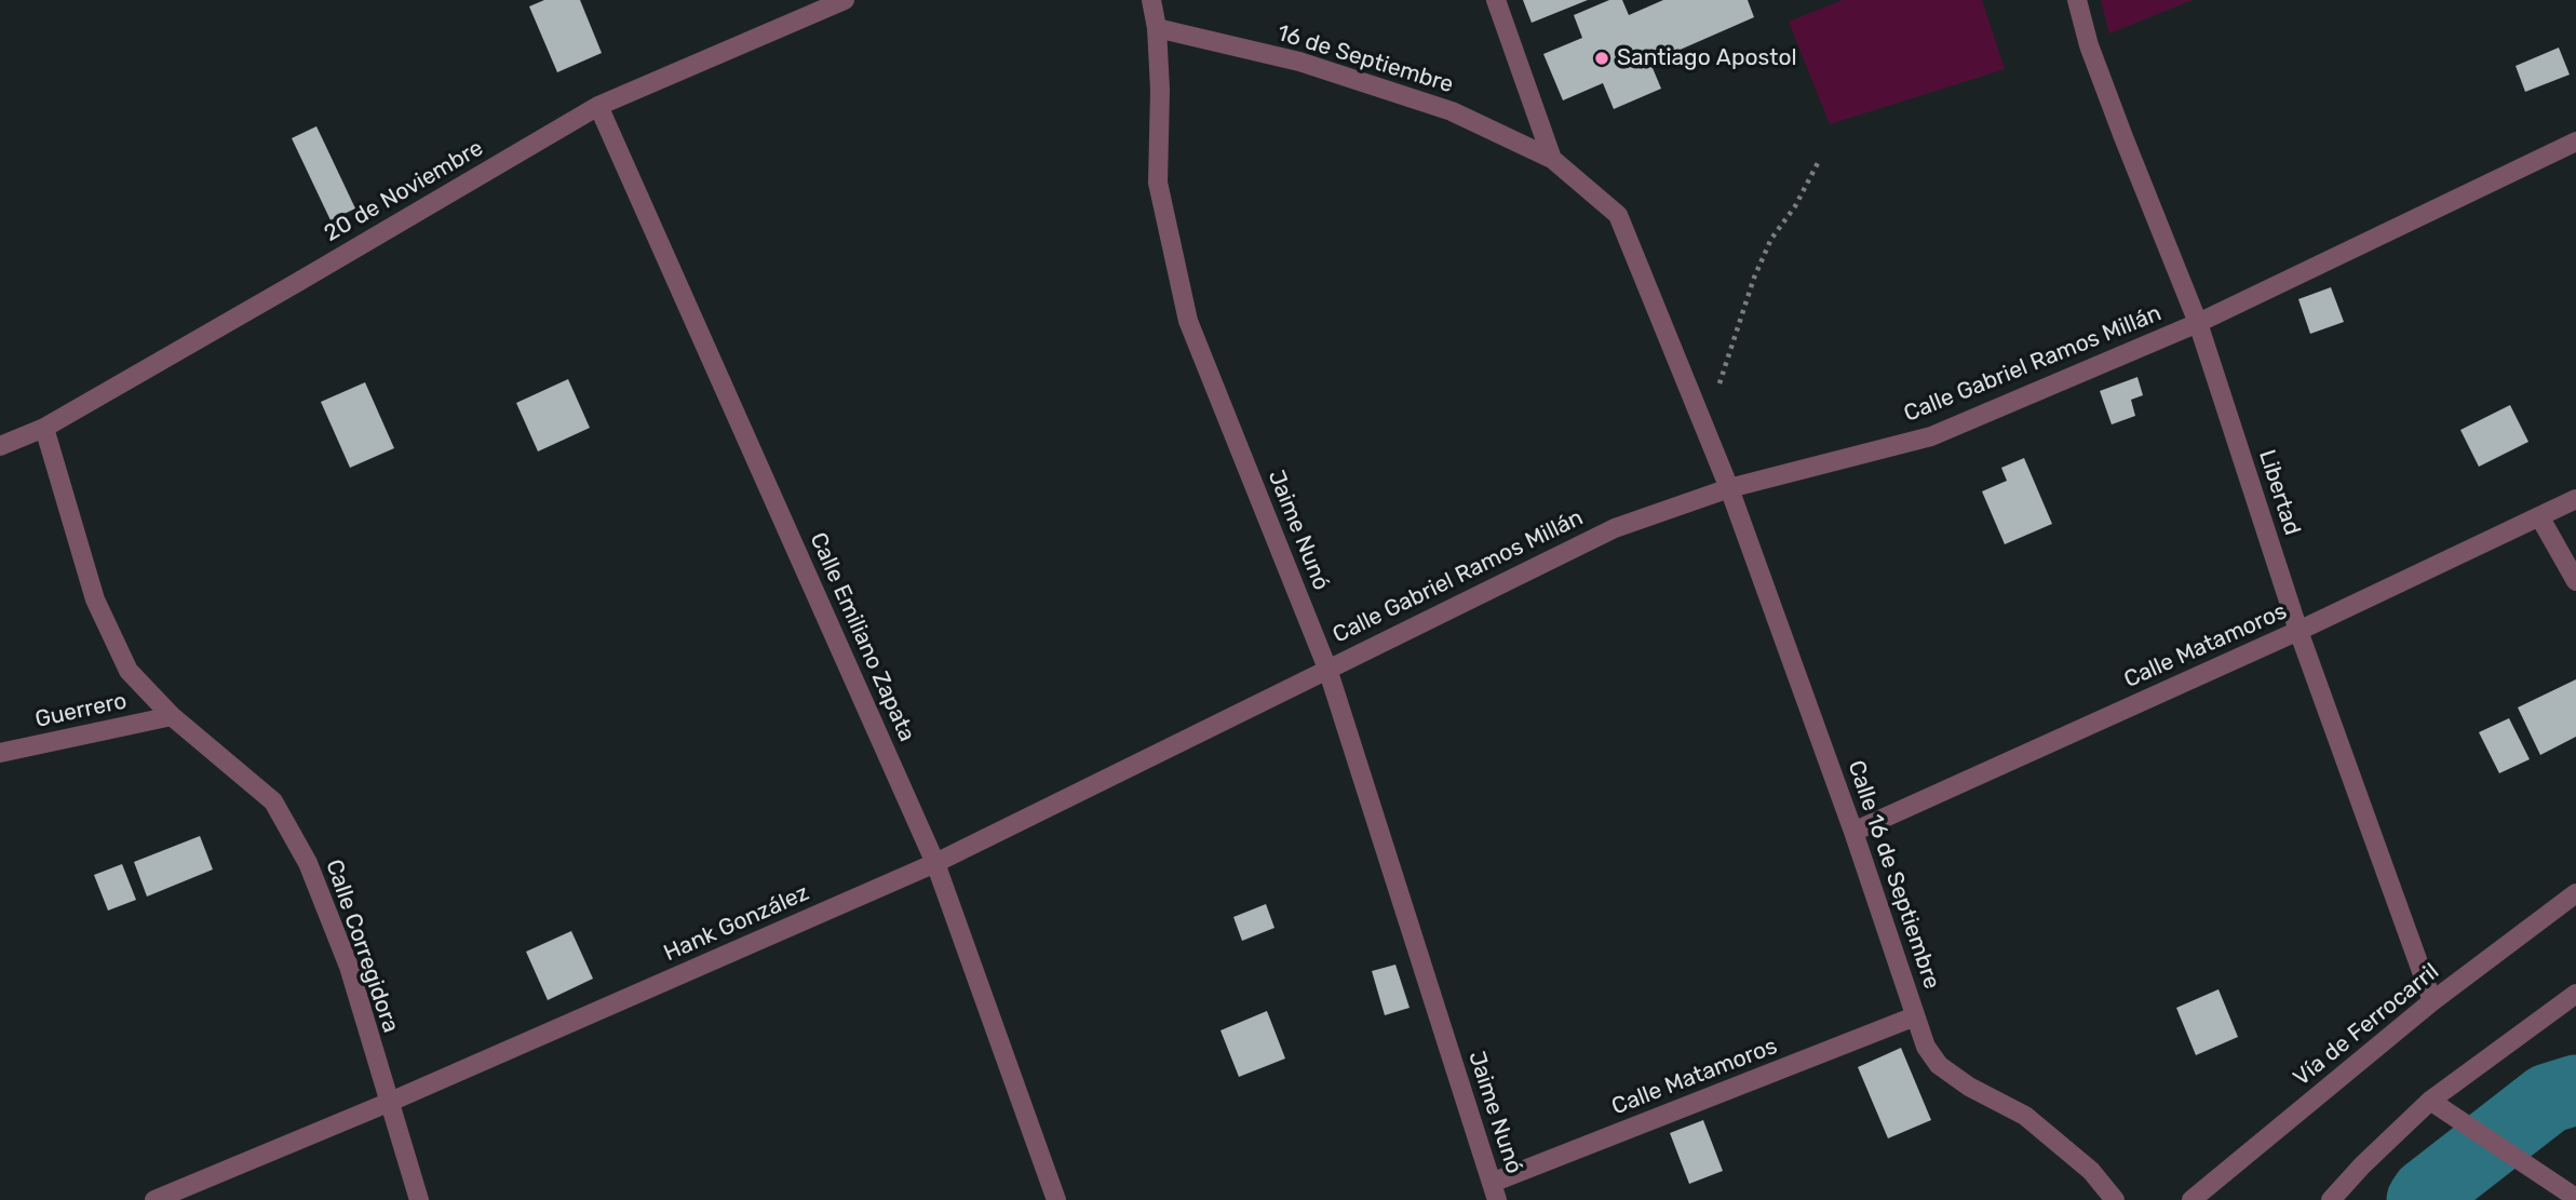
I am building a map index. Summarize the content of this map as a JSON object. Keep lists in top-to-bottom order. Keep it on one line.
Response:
{"streets":{"street":["16 de Septiembre","20 de Noviembre","Calle Gabriel Ramos Millán","Libertad","Jaime Nunó","Calle Emiliano Zapata","Calle Matamoros","Guerrero","Calle 16 de Septiembre","Hank González","Calle Corregidora","Vía de Ferrocarril"]},"crossings":[["16 de Septiembre","Calle Gabriel Ramos Millán"],["16 de Septiembre","Jaime Nunó"],["16 de Septiembre","Calle 16 de Septiembre"],["20 de Noviembre","Calle Emiliano Zapata"],["20 de Noviembre","Calle Corregidora"],["Calle Gabriel Ramos Millán","Libertad"],["Calle Gabriel Ramos Millán","Jaime Nunó"],["Calle Gabriel Ramos Millán","Calle 16 de Septiembre"],["Calle Gabriel Ramos Millán","Hank González"],["Libertad","Calle Matamoros"],["Libertad","Vía de Ferrocarril"],["Jaime Nunó","Calle Matamoros"],["Jaime Nunó","Hank González"],["Calle Emiliano Zapata","Hank González"],["Calle Matamoros","Calle 16 de Septiembre"],["Guerrero","Calle Corregidora"],["Hank González","Calle Corregidora"]],"places":["Santiago Apostol"]}
